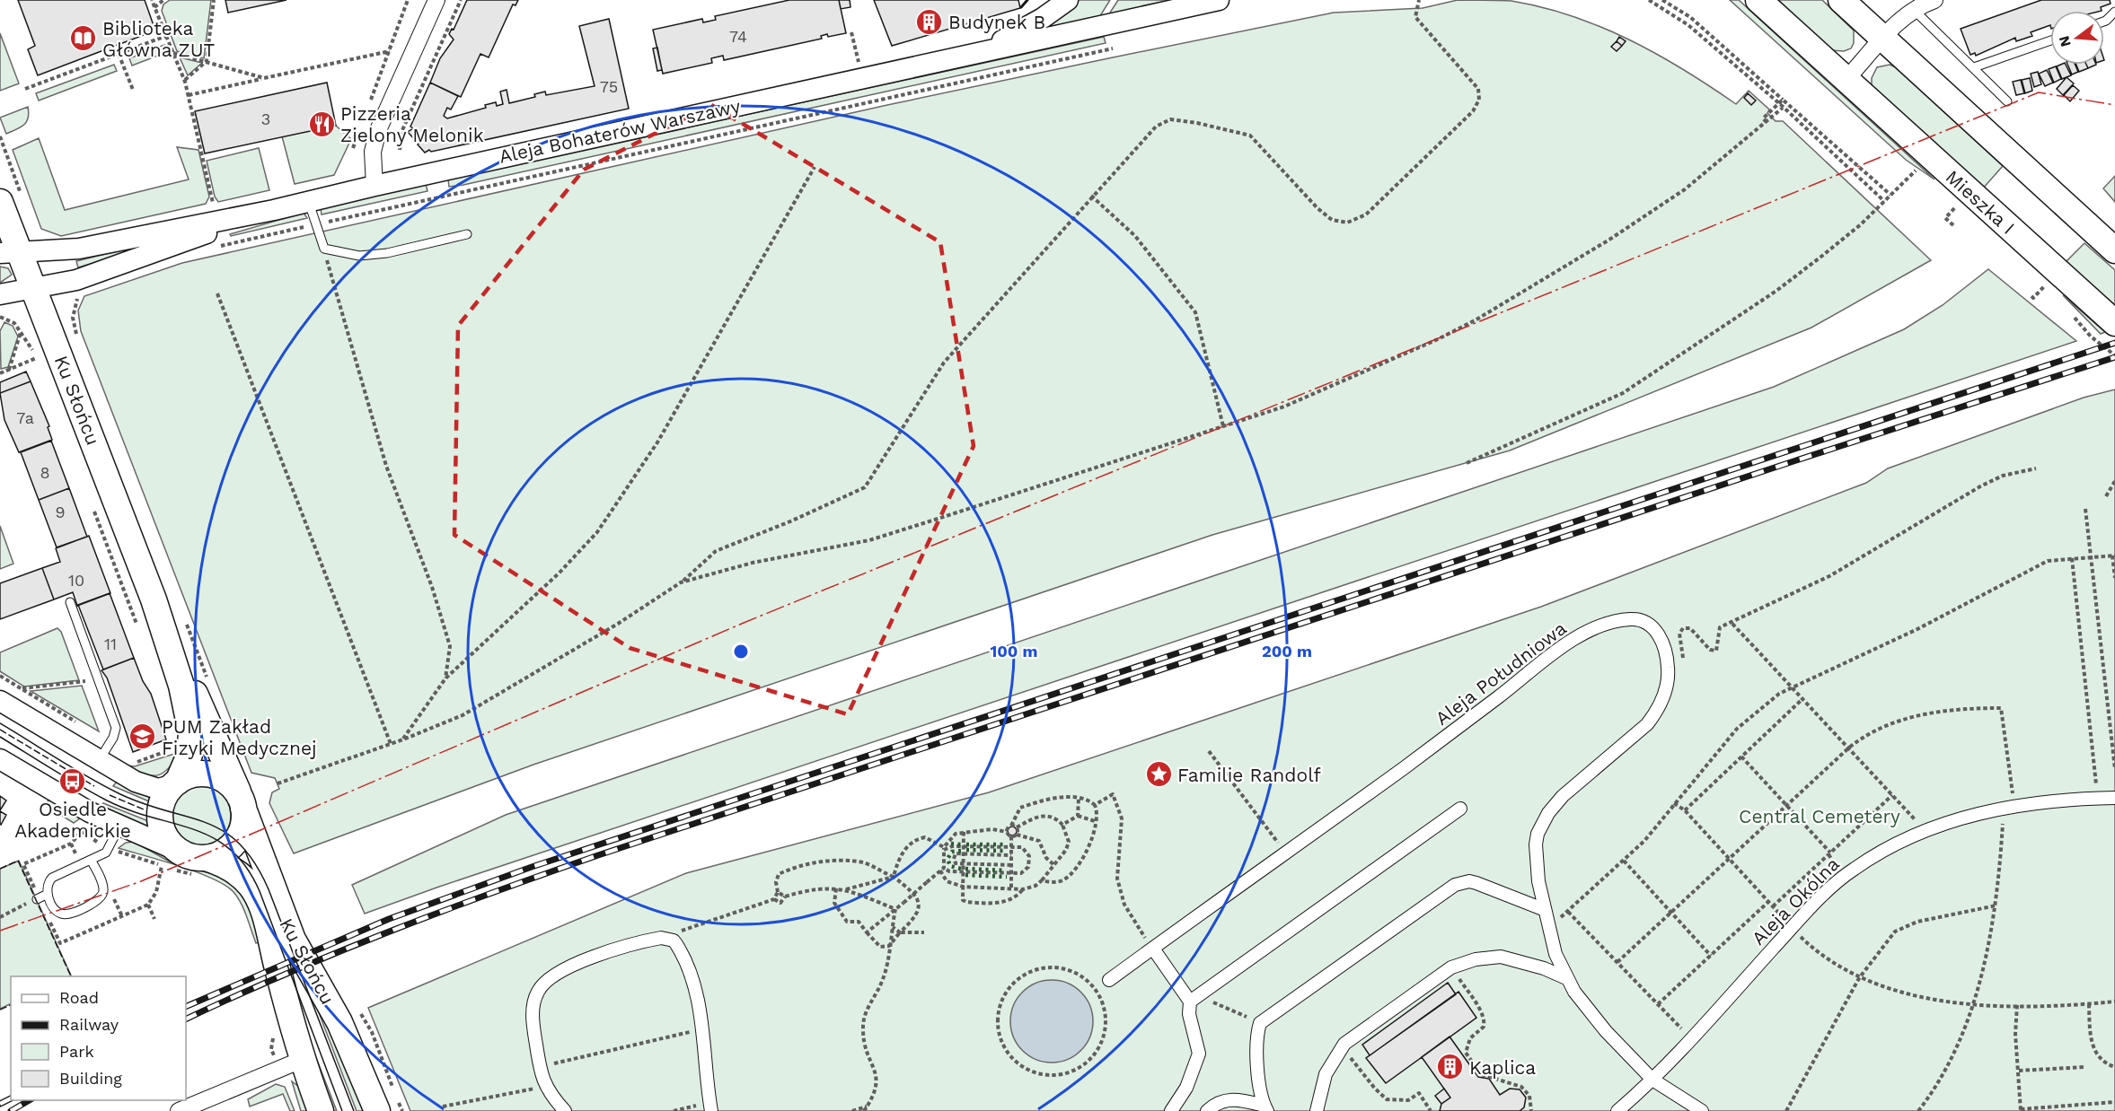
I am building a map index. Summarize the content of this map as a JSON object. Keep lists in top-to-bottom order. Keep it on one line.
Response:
{"streets":{"main road":["Mieszka I","Ku Słońcu"],"street":["Aleja Bohaterów Warszawy","Aleja Południowa","Aleja Okólna"]},"crossings":[["Aleja Bohaterów Warszawy","Ku Słońcu"],["Aleja Południowa","Aleja Okólna"]],"parks":["Central Cemetery"],"places":{"building":["Budynek B","Kaplica"],"library":["Biblioteka Główna ZUT"],"restaurant":["Pizzeria Zielony Melonik"],"school or university":["PUM Zakład Fizyki Medycznej"],"place":["Familie Randolf"],"bus stop":["Osiedle Akademickie"]},"house_numbers":["74","75","3","7a","8","9","10","11"],"legend":["Road","Railway","Park","Building"],"north":"left","rings":["100 m","200 m"]}
